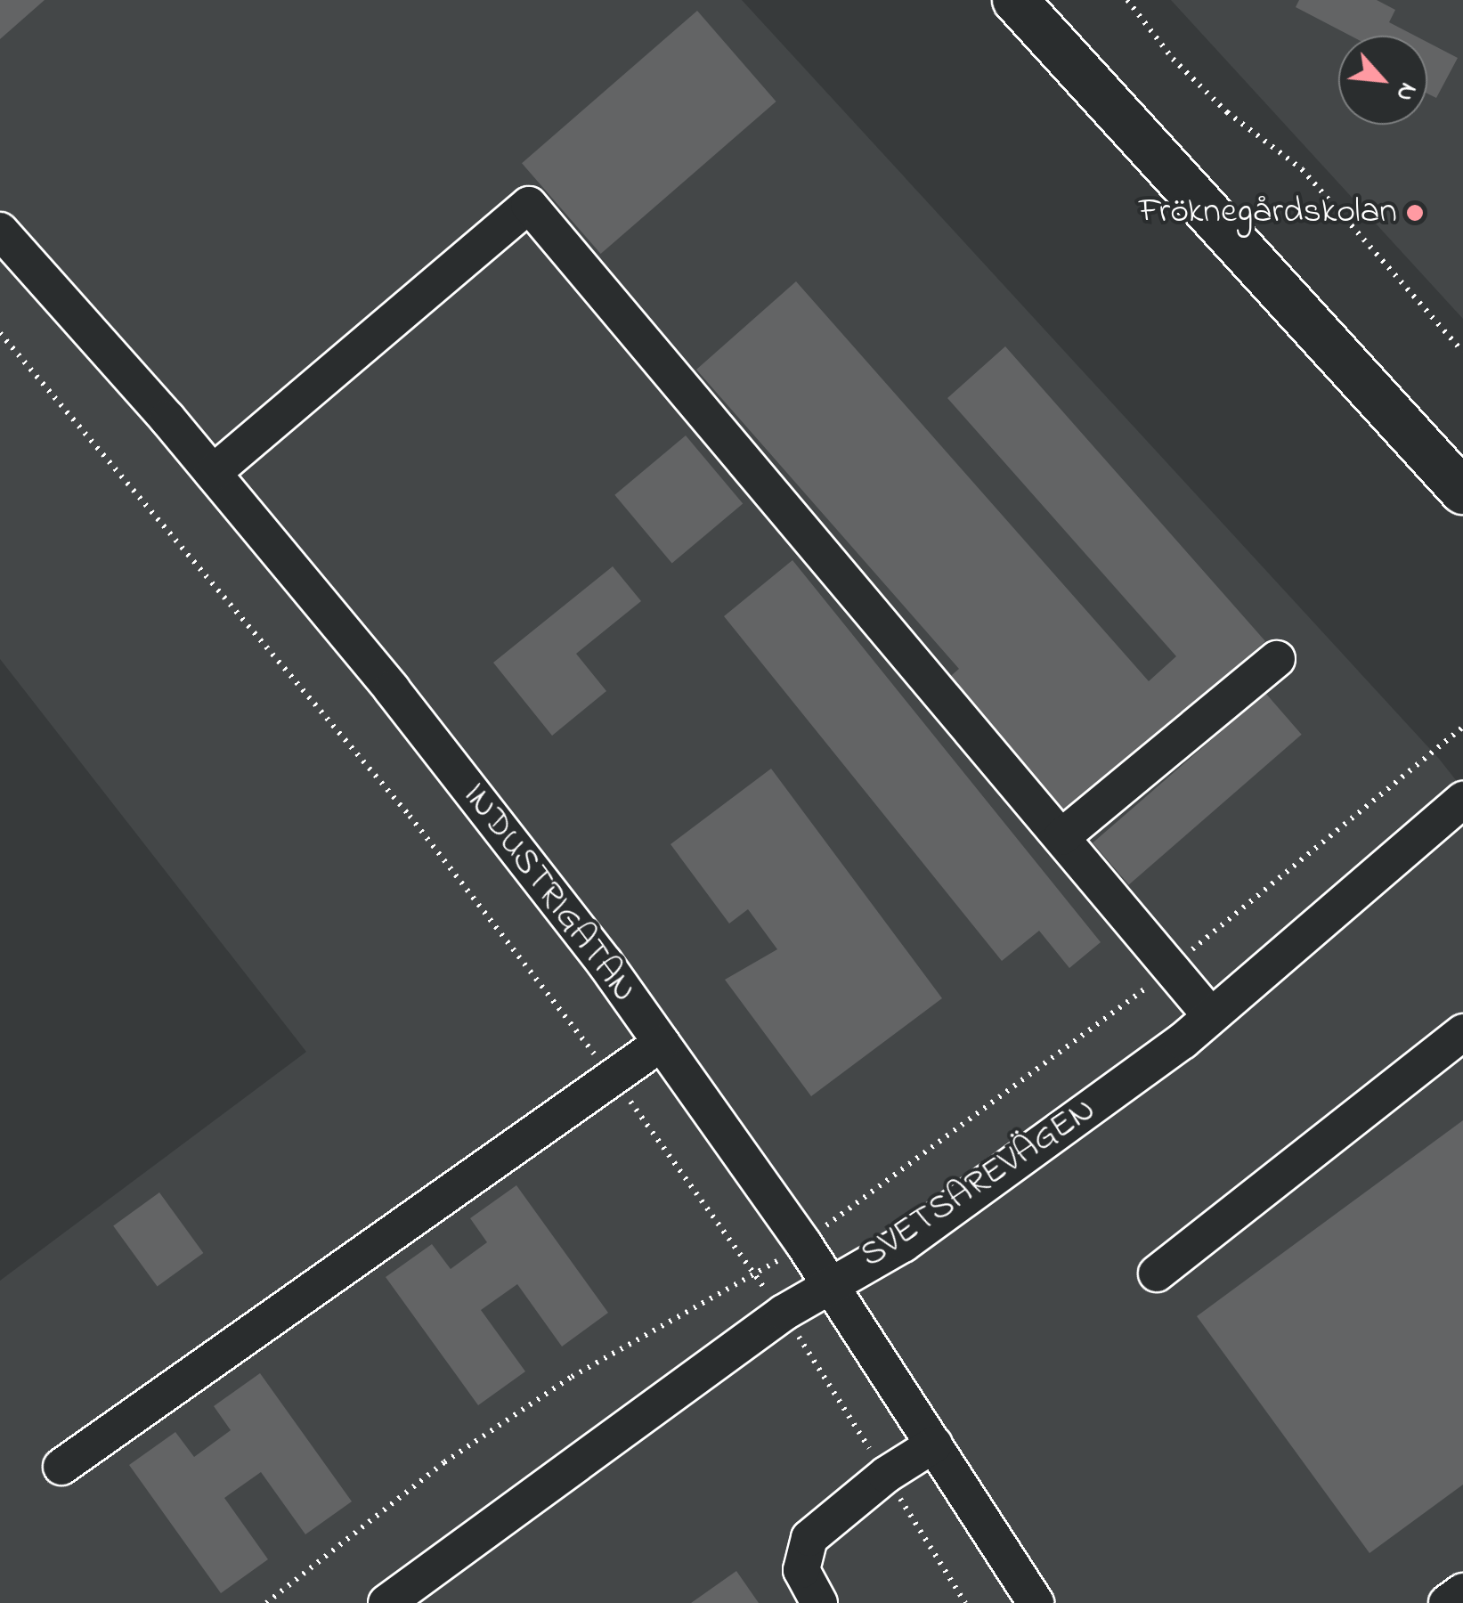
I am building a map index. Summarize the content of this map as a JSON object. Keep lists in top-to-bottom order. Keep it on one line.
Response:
{"streets":{"street":["INDUSTRIGATAN","SVETSAREVÄGEN"]},"crossings":[["INDUSTRIGATAN","SVETSAREVÄGEN"]],"places":["Fröknegårdskolan"],"north":"bottom right"}
